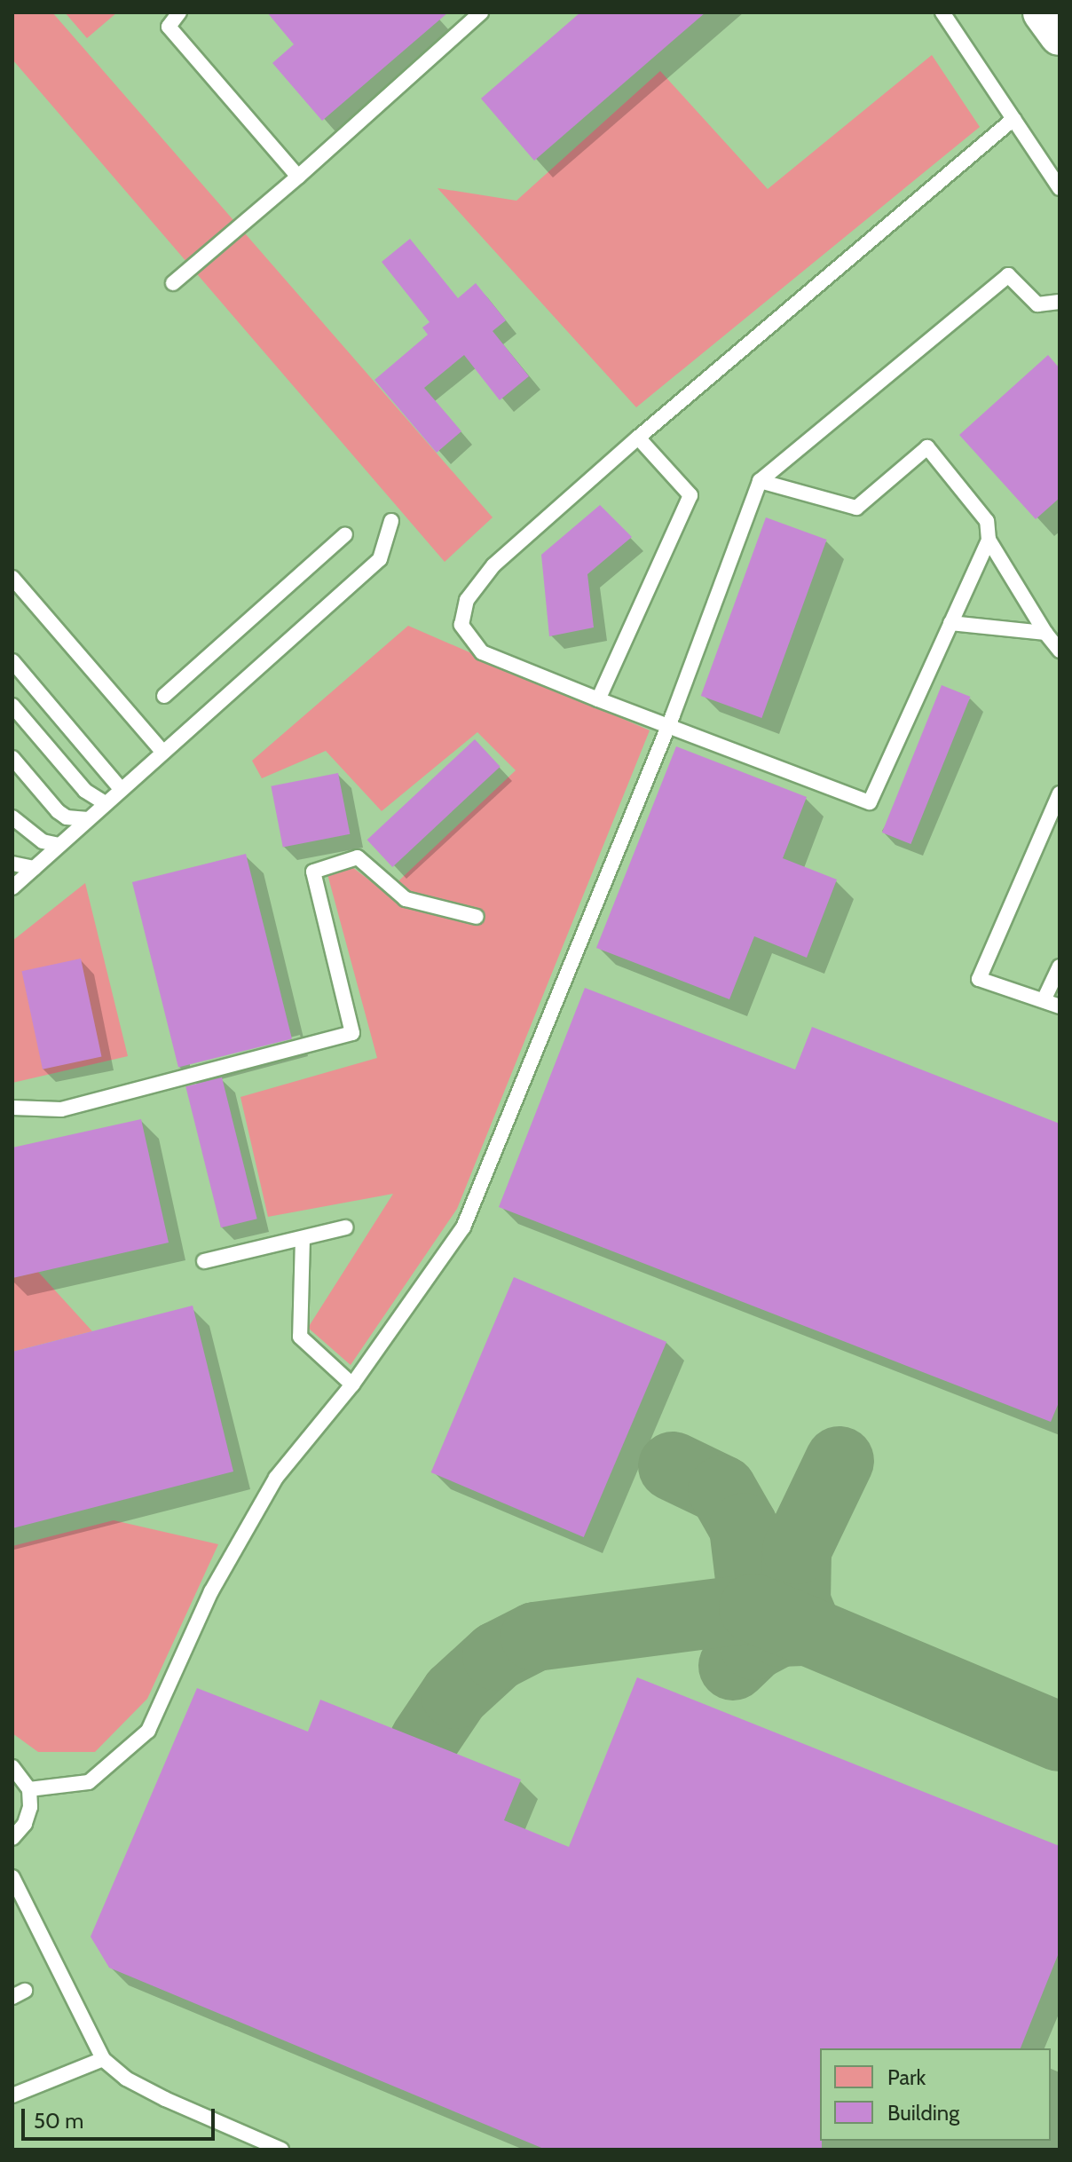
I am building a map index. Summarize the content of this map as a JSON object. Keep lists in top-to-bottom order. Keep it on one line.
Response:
{"legend":["Park","Building"],"scale_bar":"50 m"}
